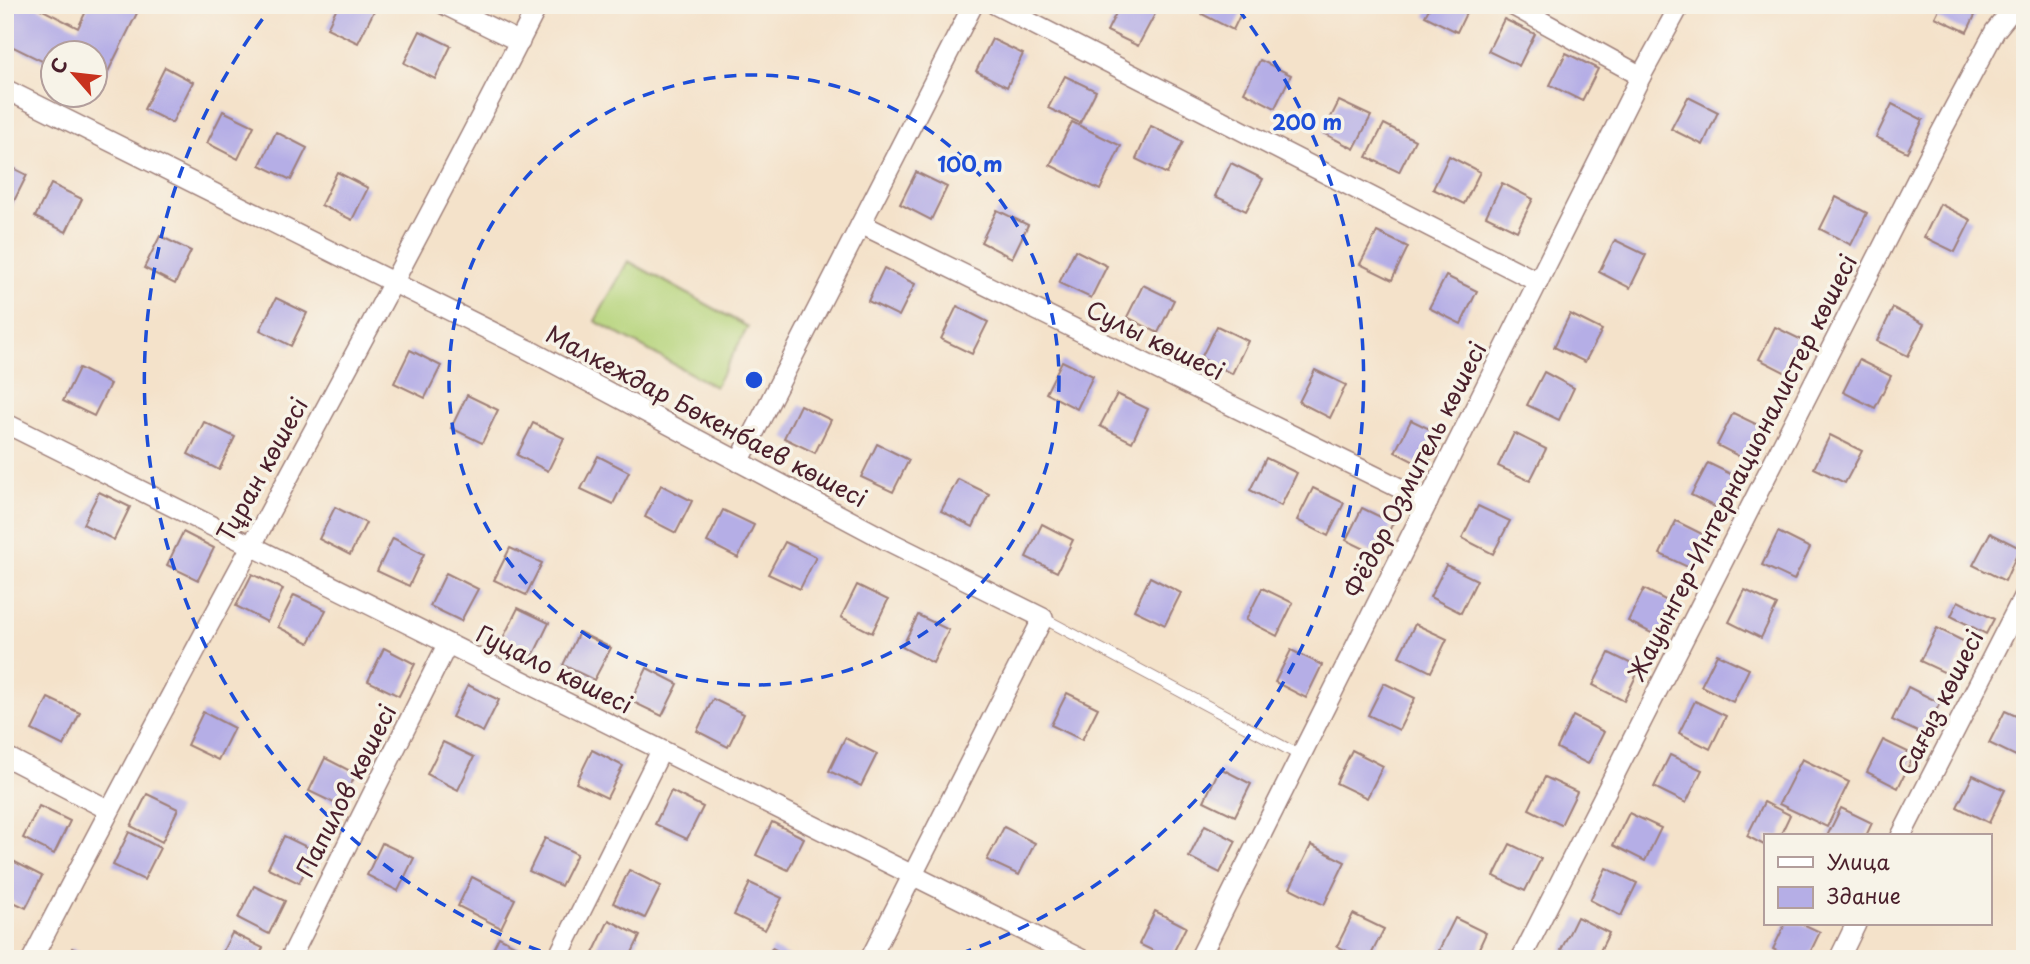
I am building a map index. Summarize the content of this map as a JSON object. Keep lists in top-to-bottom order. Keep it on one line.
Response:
{"streets":{"street":["Сулы көшесі","Малкеждар Бөкенбаев көшесі","Жауынгер-Интернационалистер көшесі","Тұран көшесі","Фёдор Озмитель көшесі","Гуцало көшесі","Сағыз көшесі","Папилов көшесі"]},"crossings":[["Сулы көшесі","Фёдор Озмитель көшесі"],["Малкеждар Бөкенбаев көшесі","Тұран көшесі"],["Тұран көшесі","Гуцало көшесі"],["Гуцало көшесі","Папилов көшесі"]],"legend":["Улица","Здание"],"north":"top left","rings":["200 m","100 m"]}
